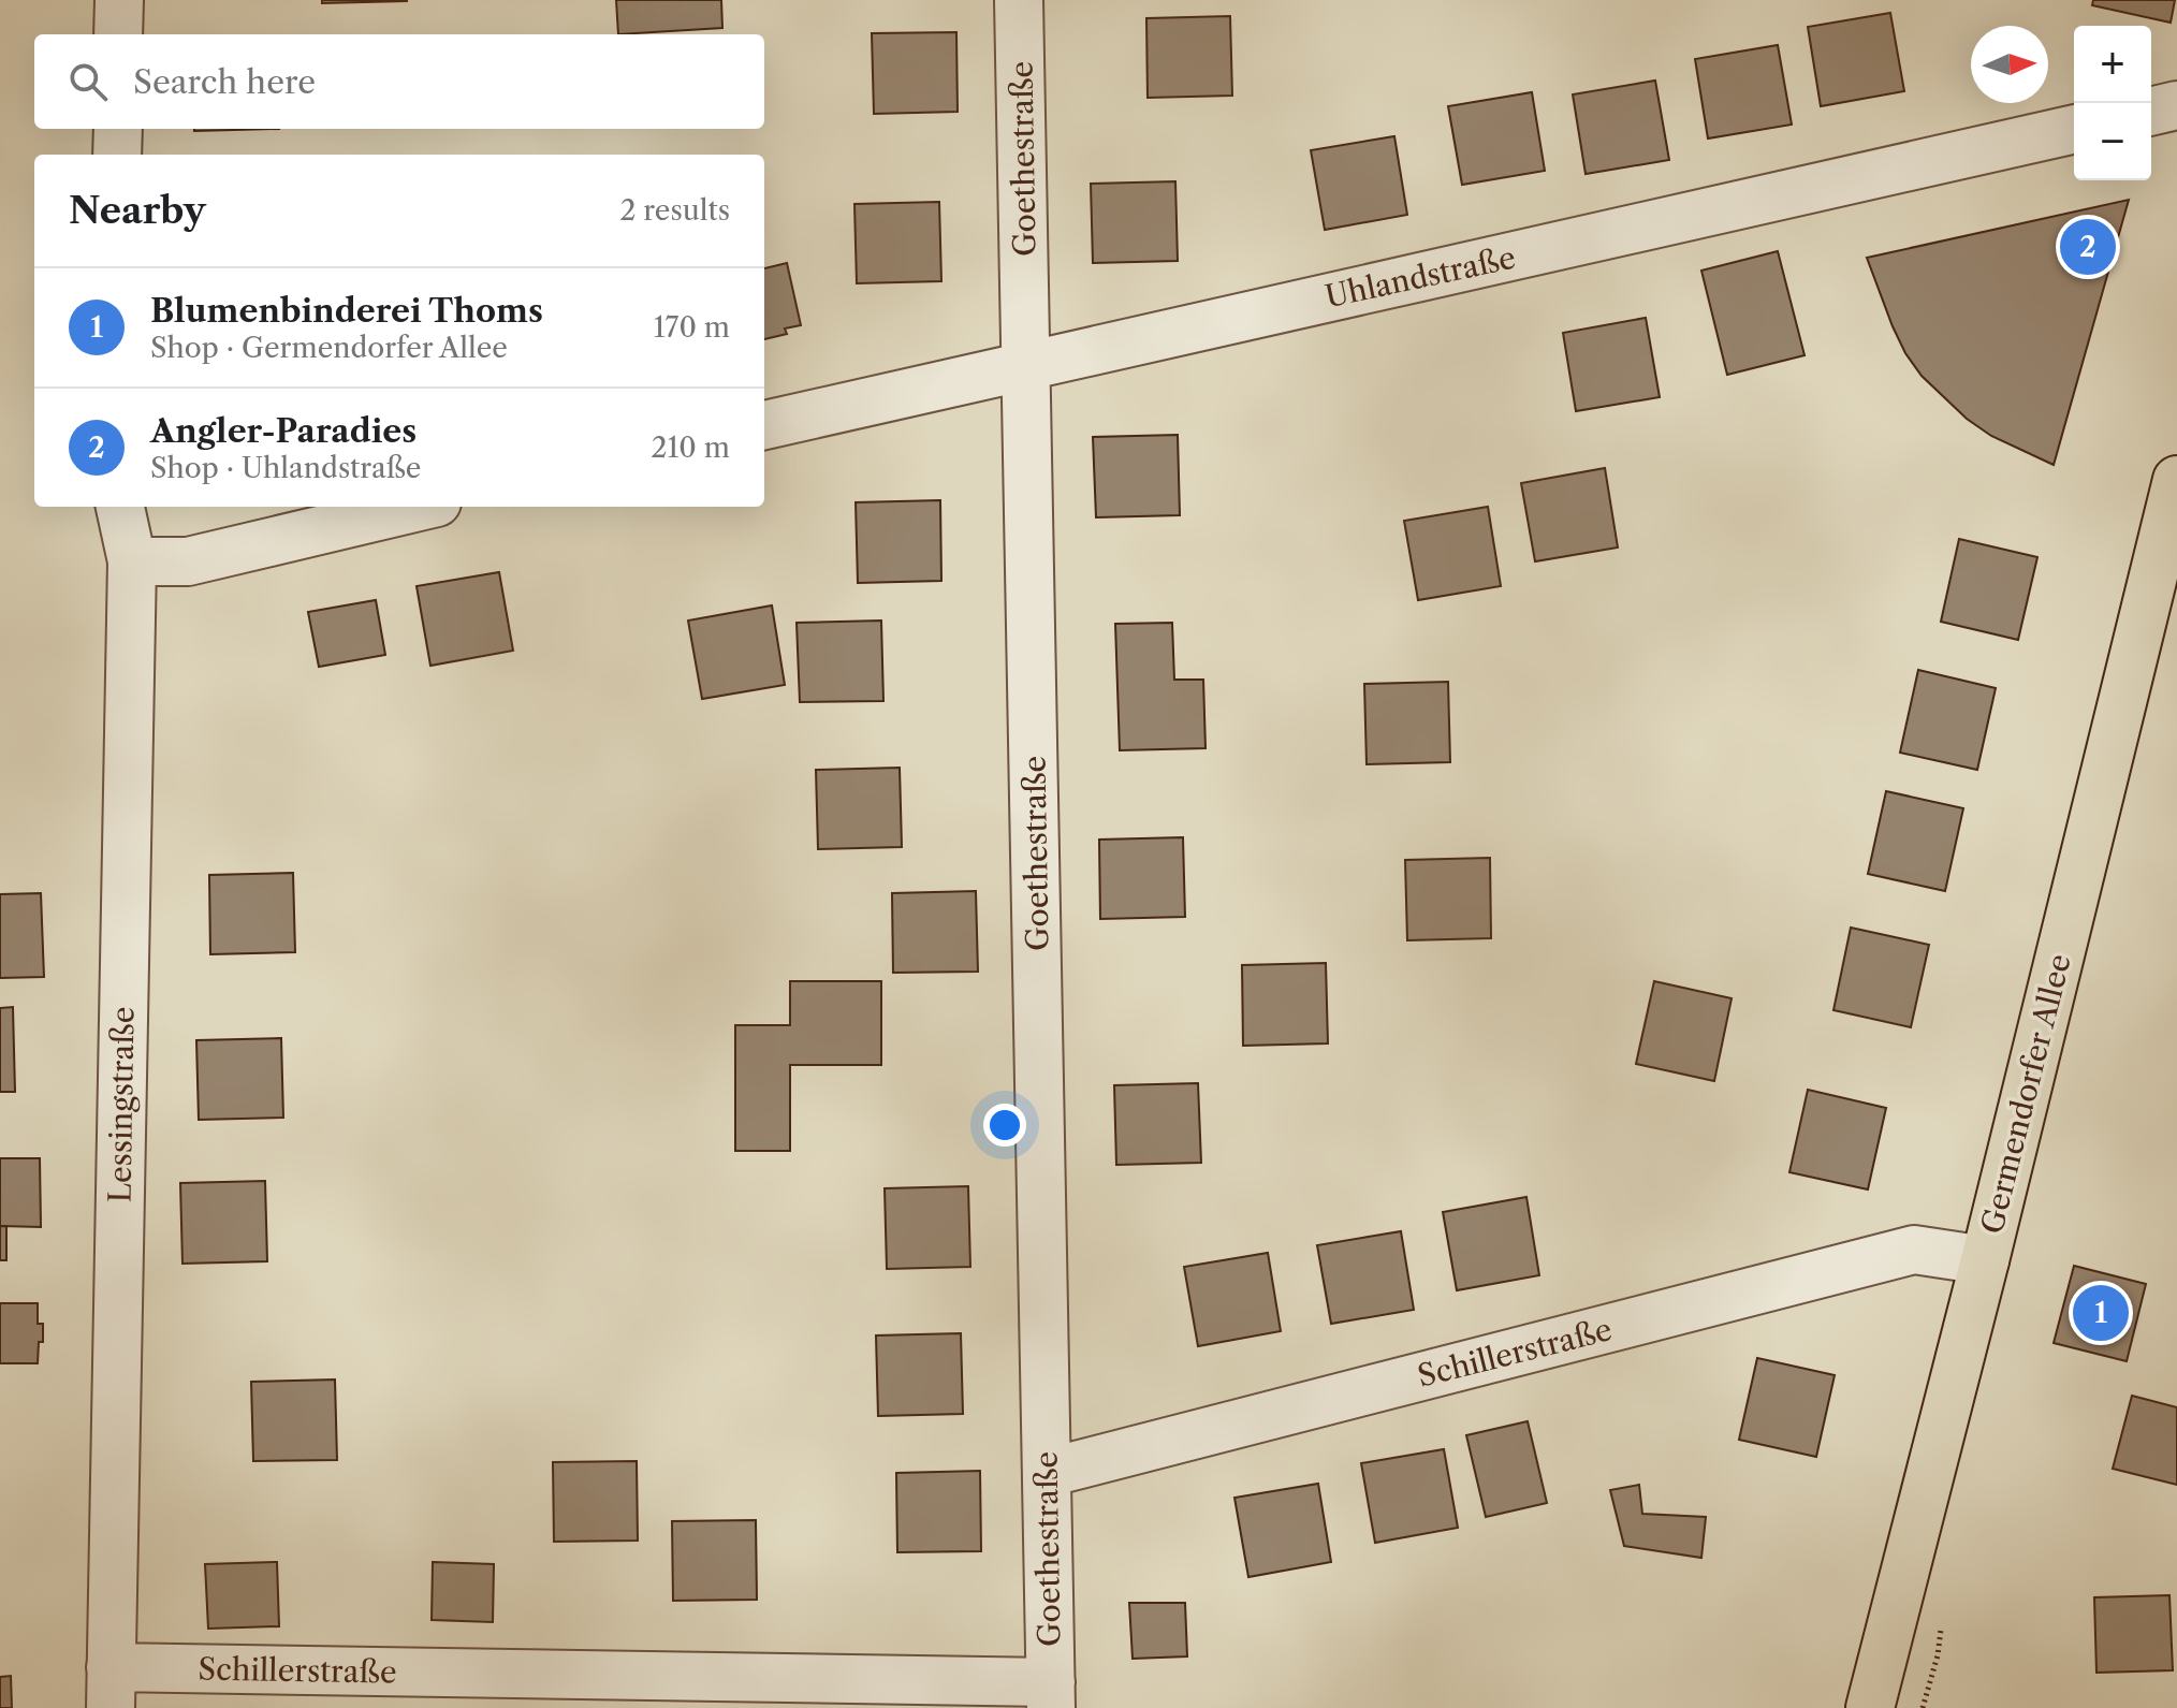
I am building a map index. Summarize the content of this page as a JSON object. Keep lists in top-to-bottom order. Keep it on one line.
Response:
{"streets":{"main road":["Germendorfer Allee"],"street":["Goethestraße","Uhlandstraße","Lessingstraße","Schillerstraße"]},"crossings":[["Goethestraße","Uhlandstraße"],["Goethestraße","Schillerstraße"],["Germendorfer Allee","Schillerstraße"],["Lessingstraße","Schillerstraße"]],"north":"right","page":{"map_buttons":["+","−"],"search":"Search here","heading":["Nearby","2 results"],"pins":["2","1"],"list":[{"mark":"1","name":"Blumenbinderei Thoms","note":"Shop · Germendorfer Allee","value":"170 m"},{"mark":"2","name":"Angler-Paradies","note":"Shop · Uhlandstraße","value":"210 m"}]}}
